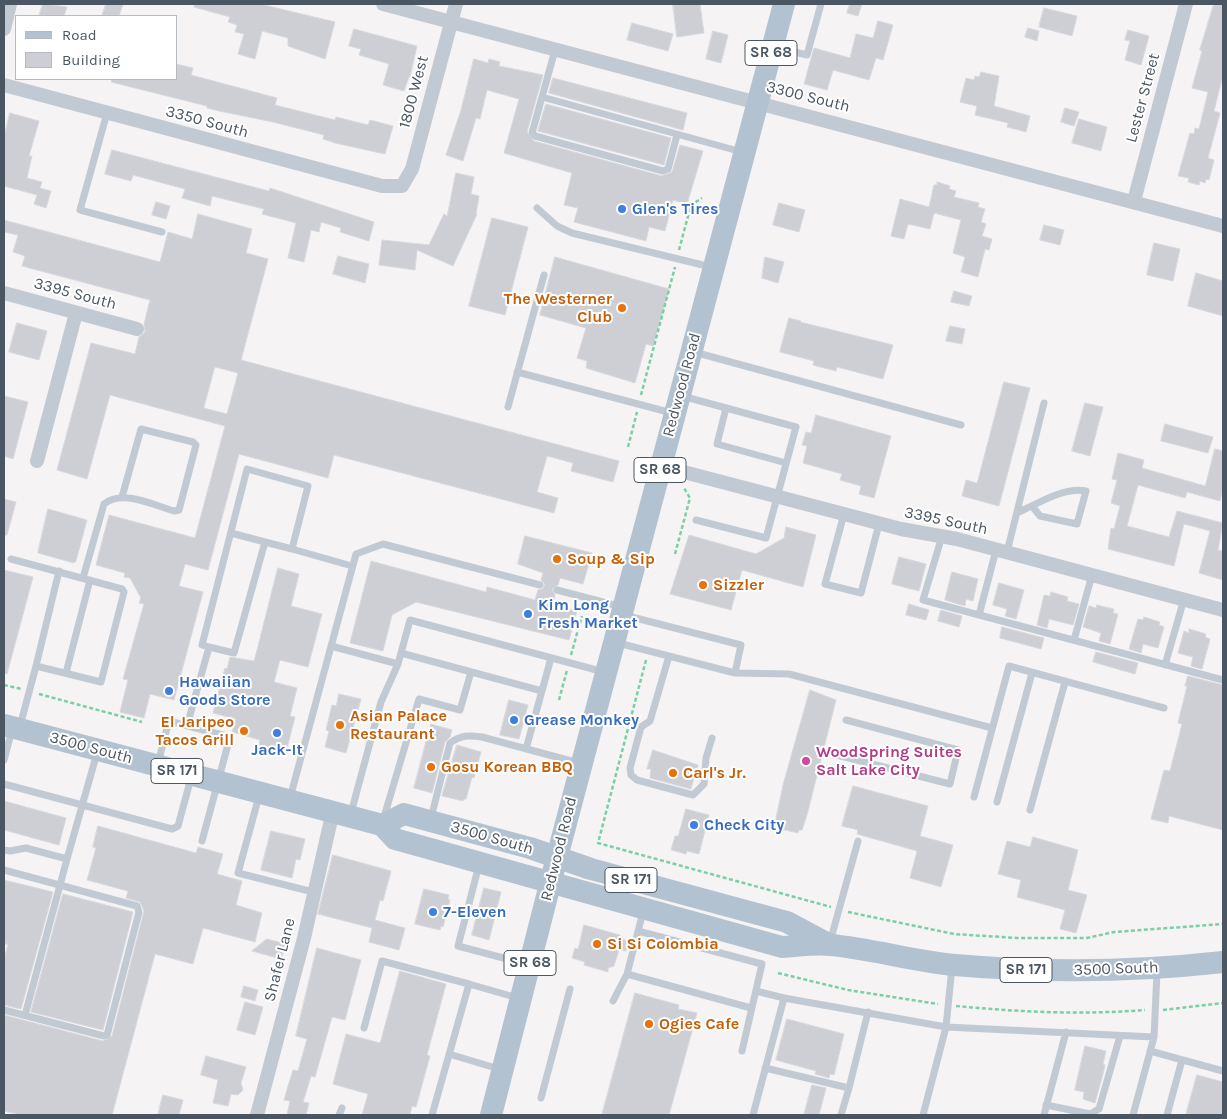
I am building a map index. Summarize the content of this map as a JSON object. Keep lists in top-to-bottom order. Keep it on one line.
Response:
{"streets":{"main road":["SR 68","Redwood Road","3500 South","SR 171"],"street":["1800 West","3300 South","Lester Street","3350 South","3395 South","Shafer Lane"]},"crossings":[["1800 West","3300 South"],["1800 West","3350 South"],["3300 South","Lester Street"],["3300 South","Redwood Road"],["3395 South","Redwood Road"],["Redwood Road","3500 South"],["3500 South","Shafer Lane"]],"places":["Glen's Tires","The Westerner Club","Soup & Sip","Sizzler","Kim Long Fresh Market","Hawaiian Goods Store","Grease Monkey","Asian Palace Restaurant","El Jaripeo Tacos Grill","Jack-It","WoodSpring Suites Salt Lake City","Gosu Korean BBQ","Carl's Jr.","Check City","7-Eleven","Si Si Colombia","Ogies Cafe"],"legend":["Road","Building"]}
